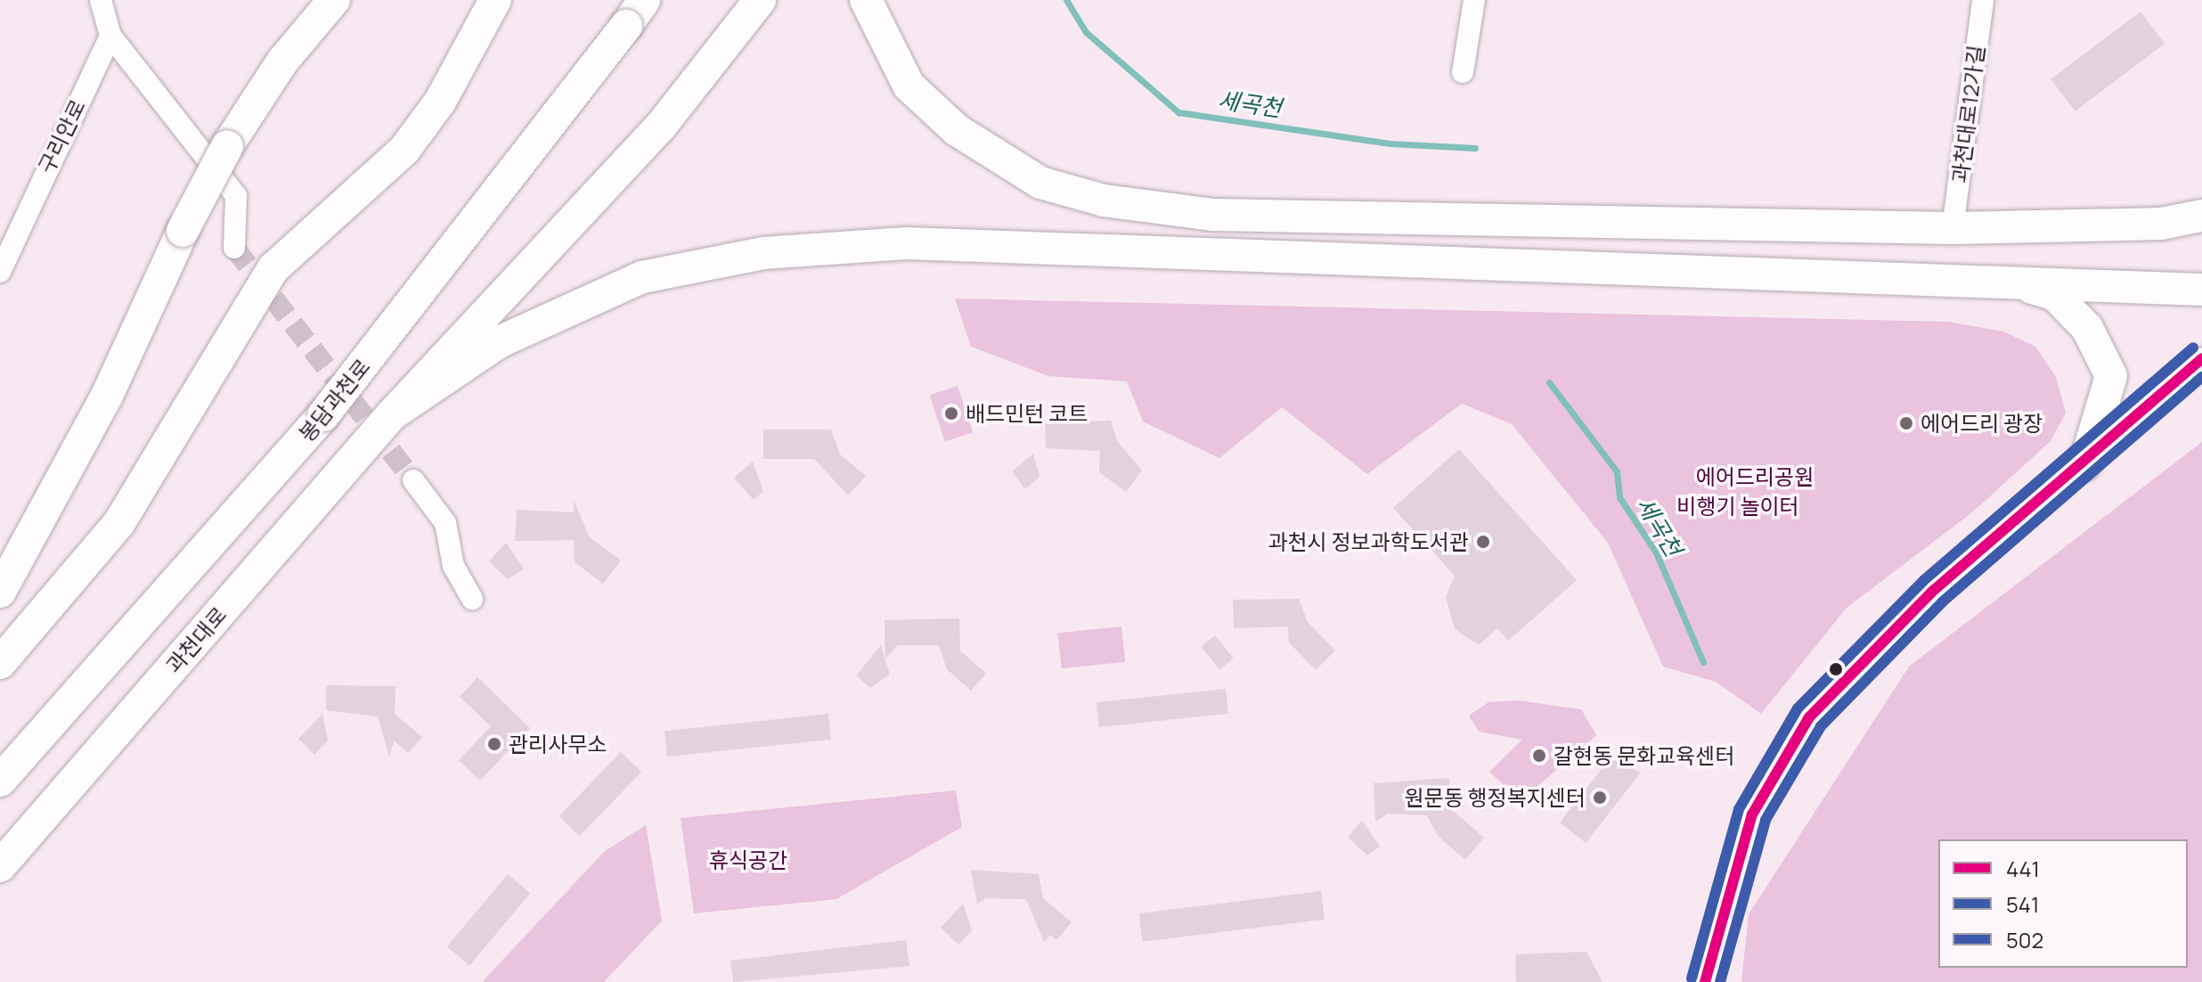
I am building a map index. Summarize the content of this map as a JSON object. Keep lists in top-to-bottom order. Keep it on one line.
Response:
{"streets":{"highway":["봉담과천로","과천대로"],"street":["과천대로12가길","구리안로"]},"water":["세곡천"],"parks":["에어드리공원","비행기 놀이터","휴식공간"],"places":["배드민턴 코트","에어드리 광장","과천시 정보과학도서관","관리사무소","갈현동 문화교육센터","원문동 행정복지센터"],"lines":["transit line 502","transit line 441","transit line 541"],"legend":["441","541","502"]}
